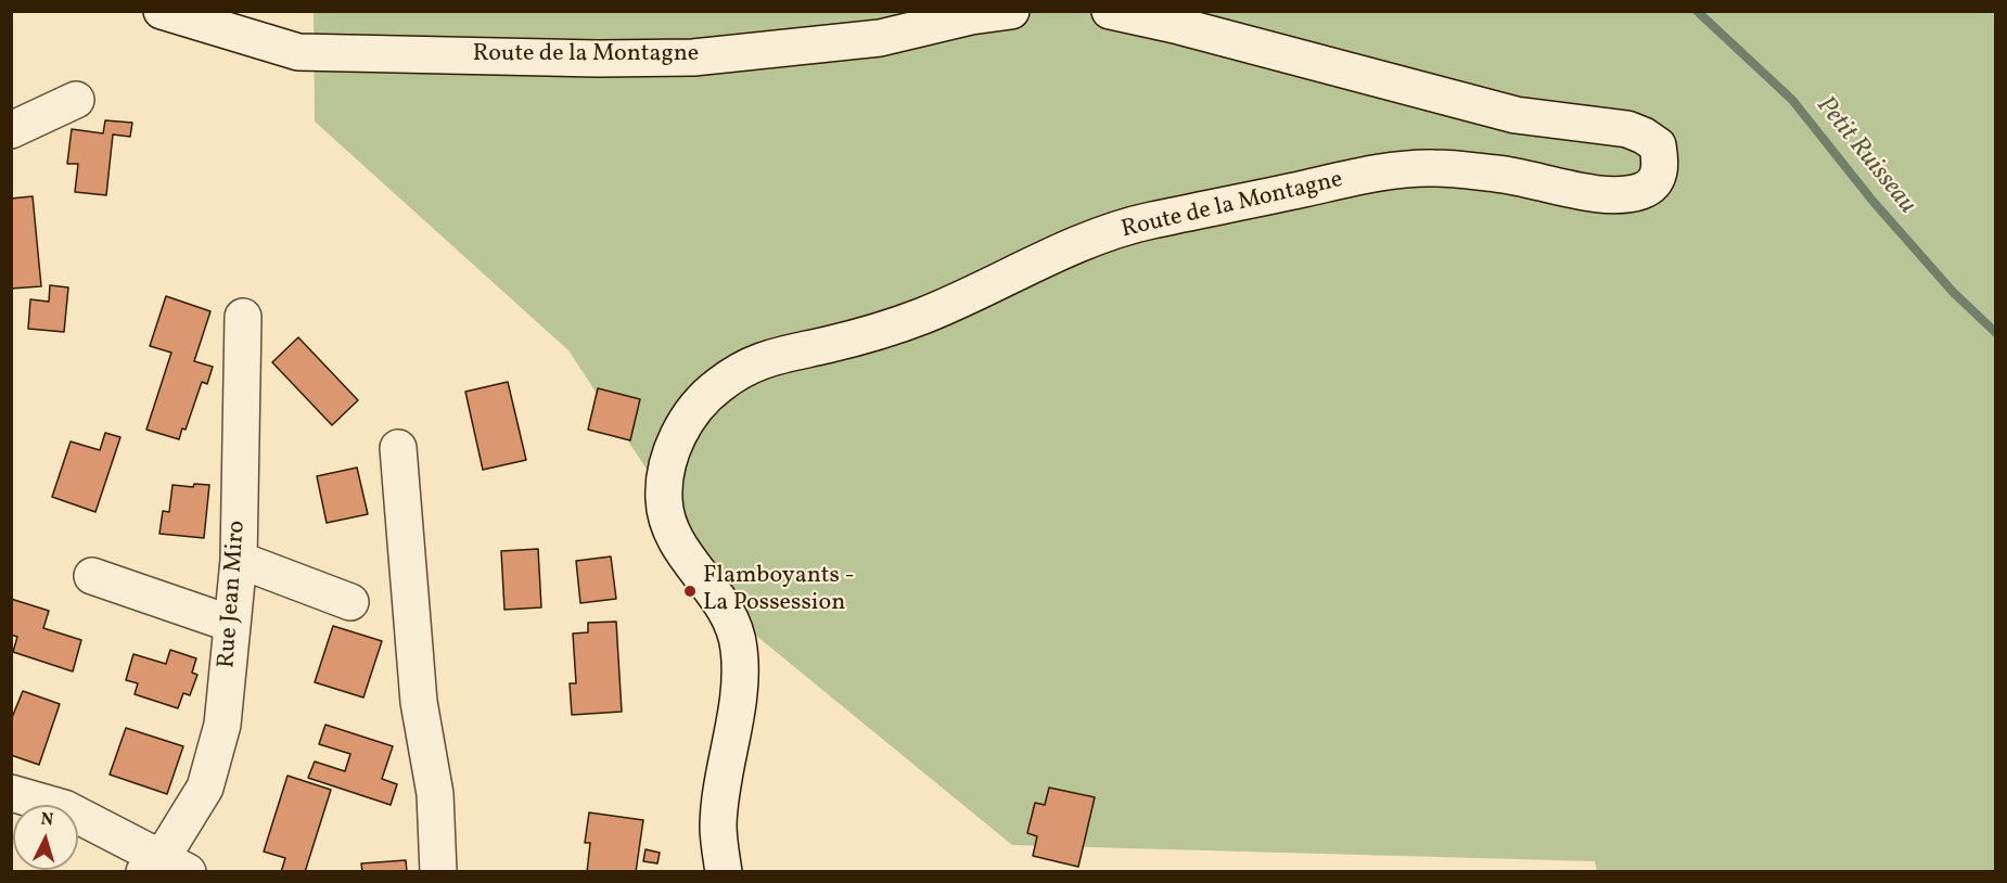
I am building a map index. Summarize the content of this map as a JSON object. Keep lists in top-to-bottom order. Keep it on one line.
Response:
{"streets":{"main road":["Route de la Montagne","Rue Jean Miro"]},"water":["Petit Ruisseau"],"places":["Flamboyants - La Possession"],"north":"top"}
